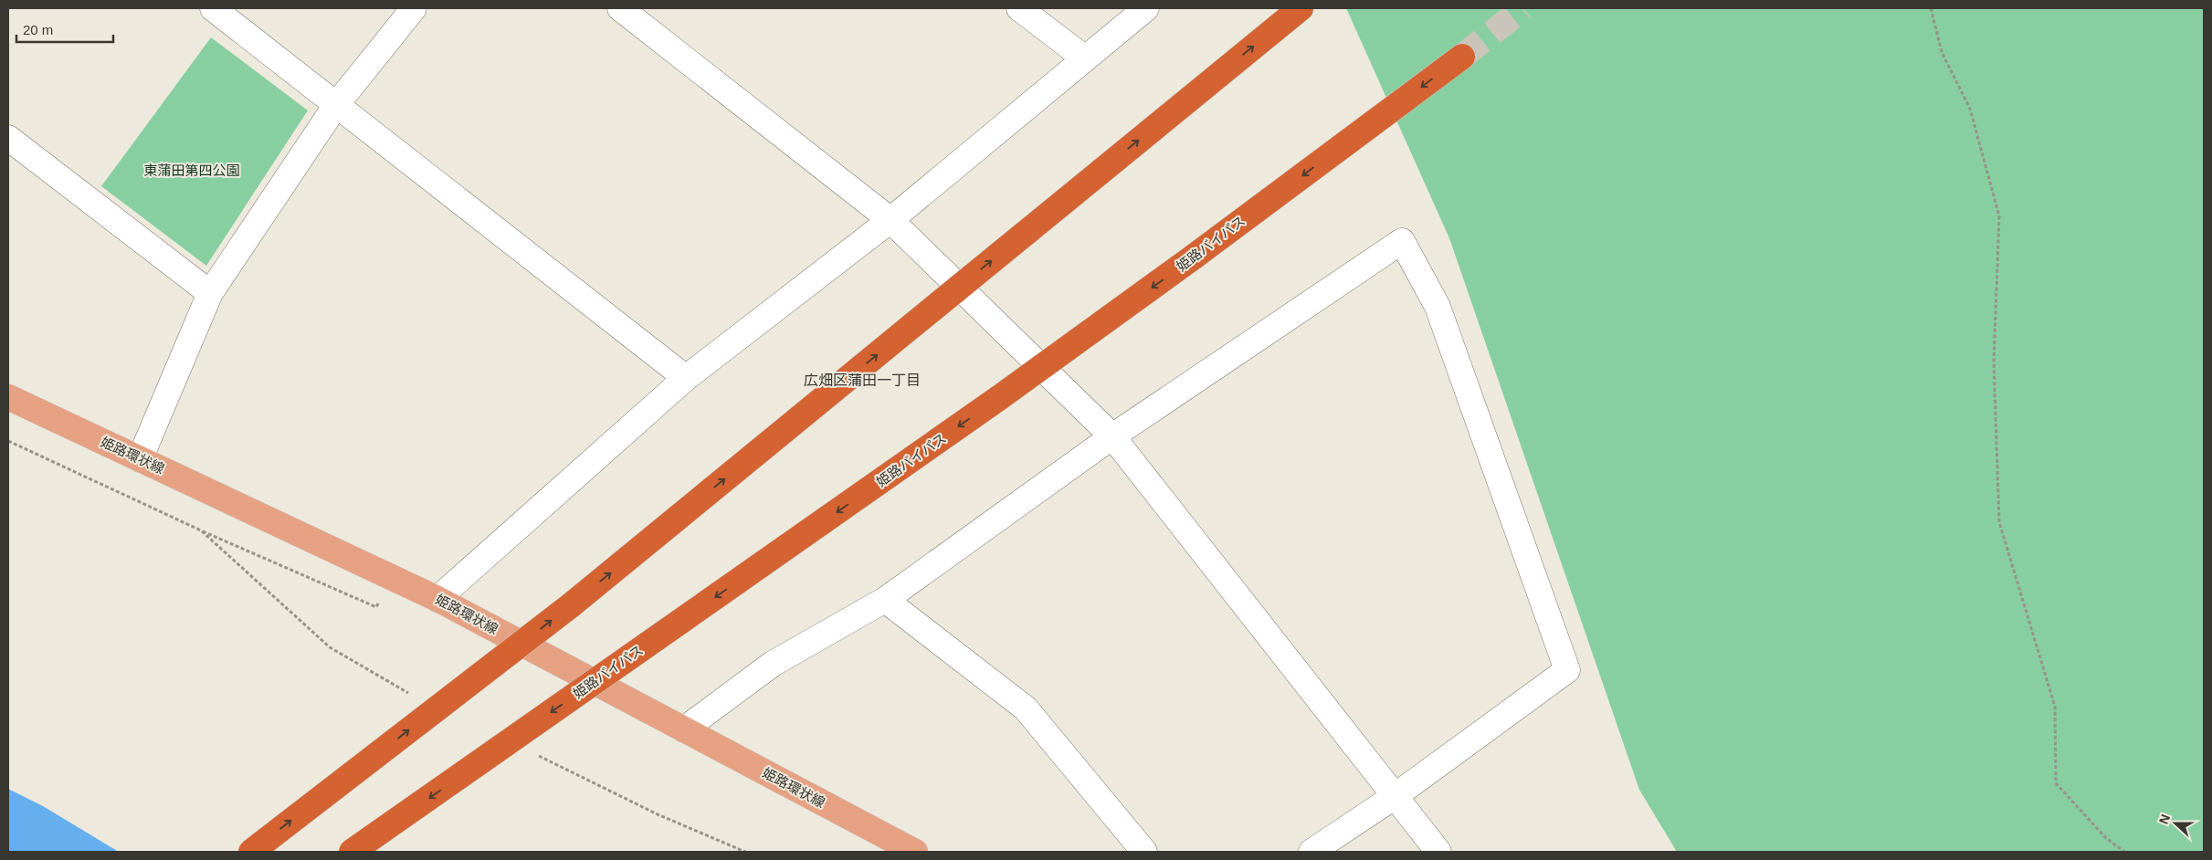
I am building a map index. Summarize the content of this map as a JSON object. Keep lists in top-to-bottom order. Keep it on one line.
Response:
{"streets":{"highway":["姫路バイパス"],"main road":["姫路環状線"]},"districts":["広畑区蒲田一丁目"],"parks":["東蒲田第四公園"],"scale_bar":"20 m","north":"left"}
